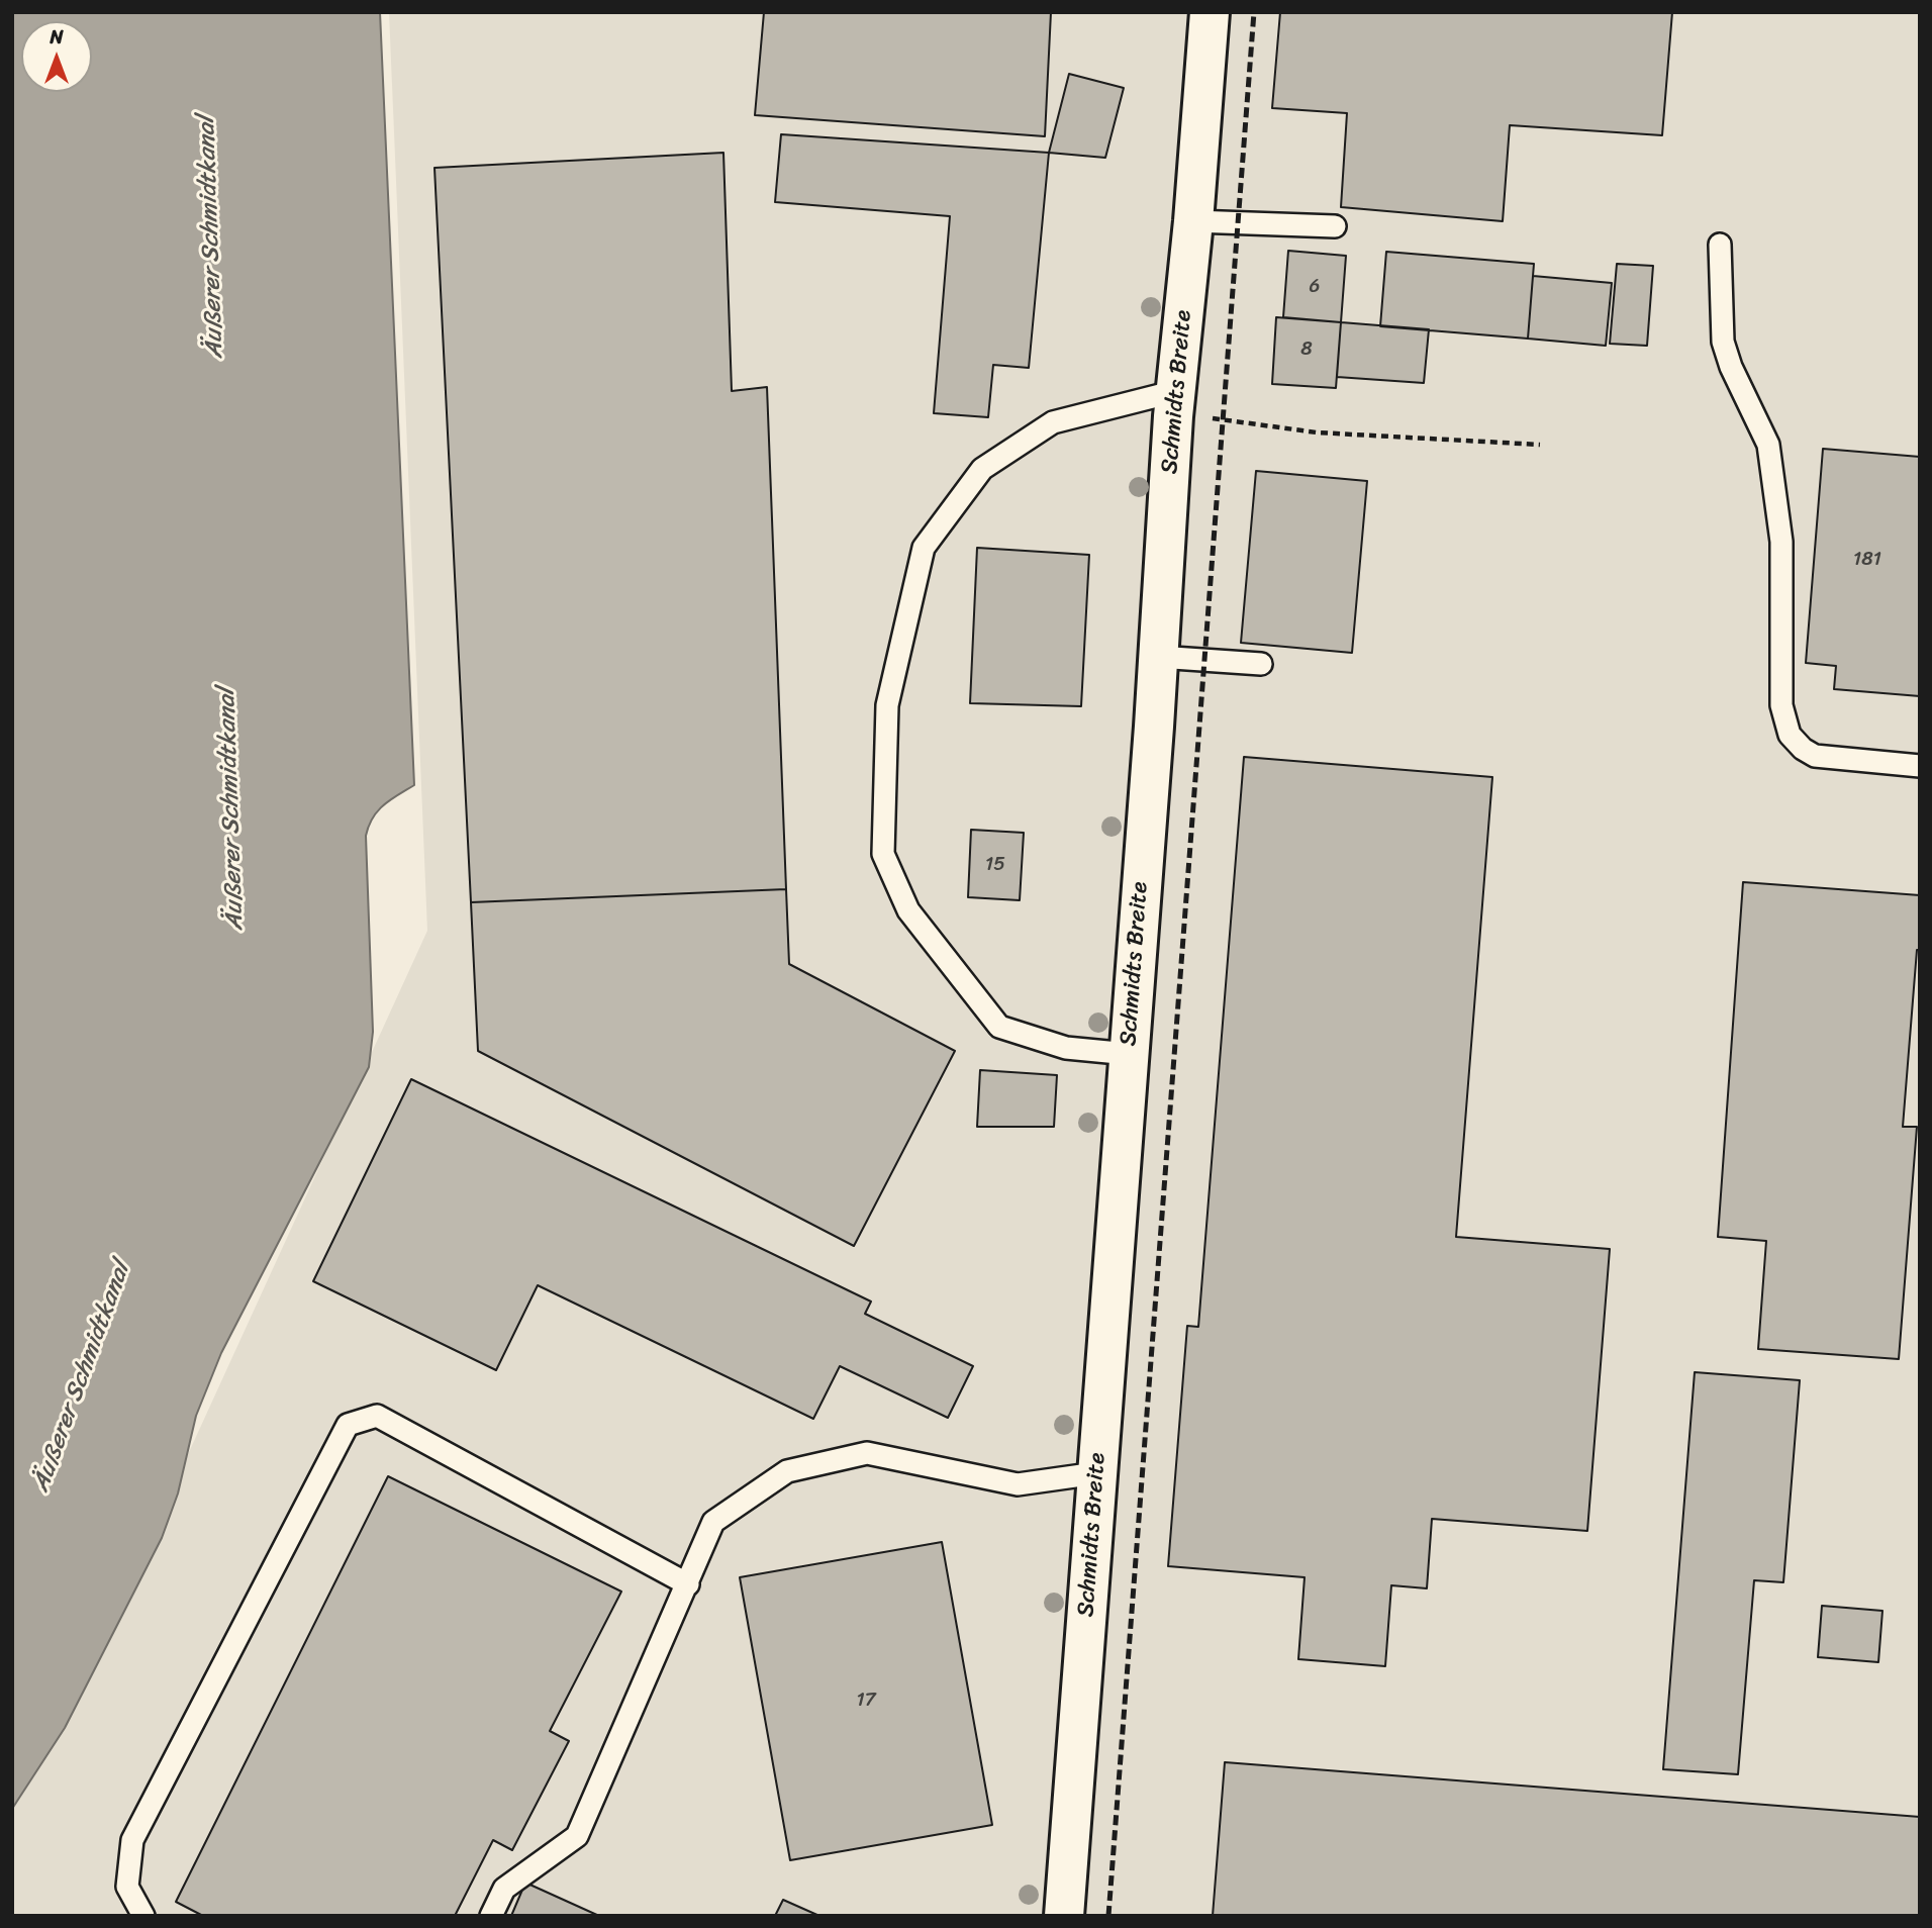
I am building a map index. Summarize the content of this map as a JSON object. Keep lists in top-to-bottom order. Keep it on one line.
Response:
{"streets":{"main road":["Schmidts Breite"]},"water":["Äußerer Schmidtkanal"],"house_numbers":["6","8","181","15","17"],"north":"top"}
